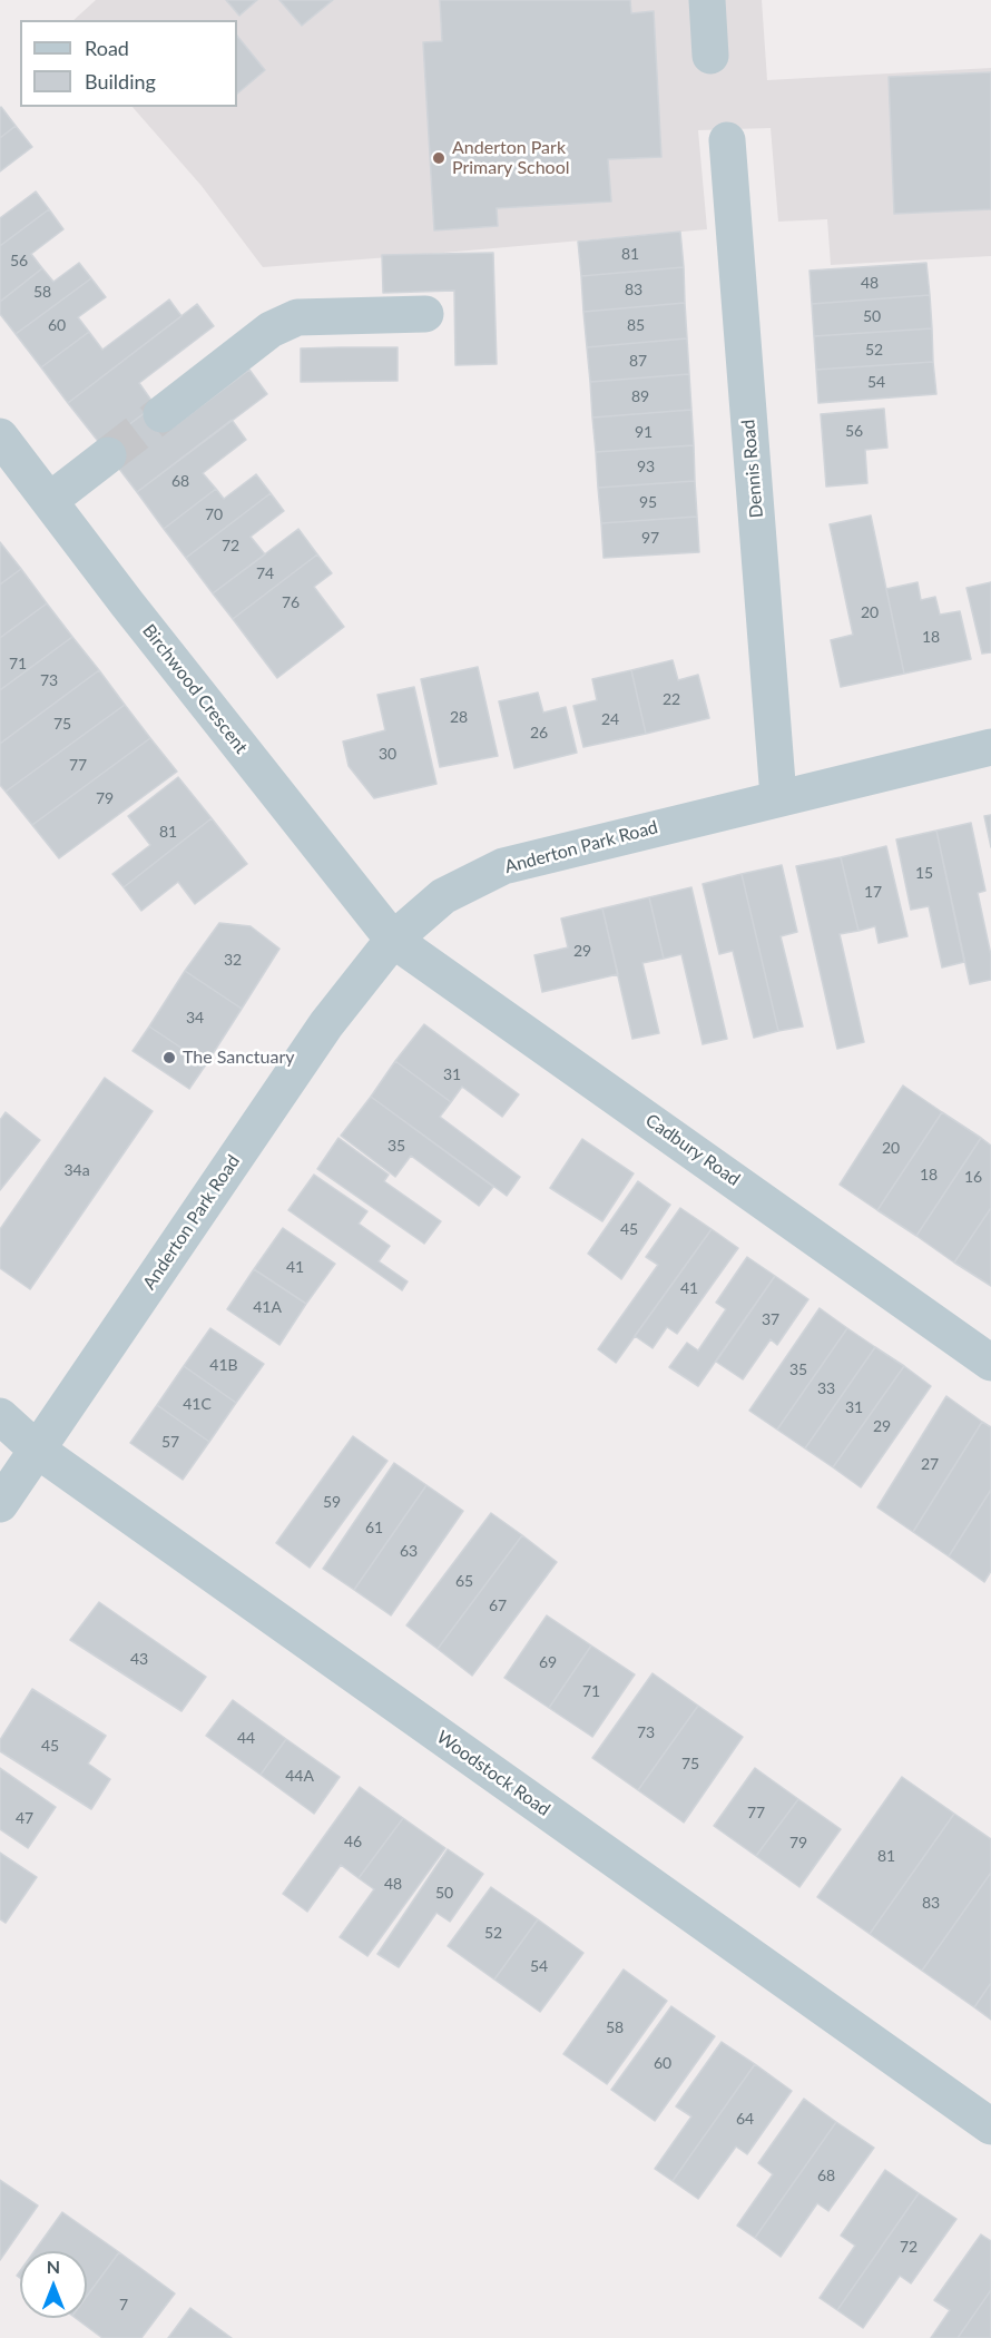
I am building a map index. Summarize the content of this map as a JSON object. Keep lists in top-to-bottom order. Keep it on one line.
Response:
{"streets":{"street":["Dennis Road","Birchwood Crescent","Anderton Park Road","Cadbury Road","Woodstock Road"]},"crossings":[["Dennis Road","Anderton Park Road"],["Birchwood Crescent","Anderton Park Road"],["Birchwood Crescent","Cadbury Road"],["Anderton Park Road","Cadbury Road"],["Anderton Park Road","Woodstock Road"]],"places":["Anderton Park Primary School","The Sanctuary"],"house_numbers":["81","56","48","83","58","50","60","85","52","87","54","89","56","91","93","68","95","70","97","72","74","76","20","18","71","73","22","28","24","75","26","30","77","79","81","15","17","29","32","34","31","35","20","34a","18","16","45","41","41","41A","37","41B","35","33","41C","31","29","57","27","59","61","63","65","67","43","69","71","73","44","45","75","44A","77","47","46","79","81","48","50","83","52","54","58","60","64","68","72","7"],"legend":["Road","Building"],"north":"top"}
